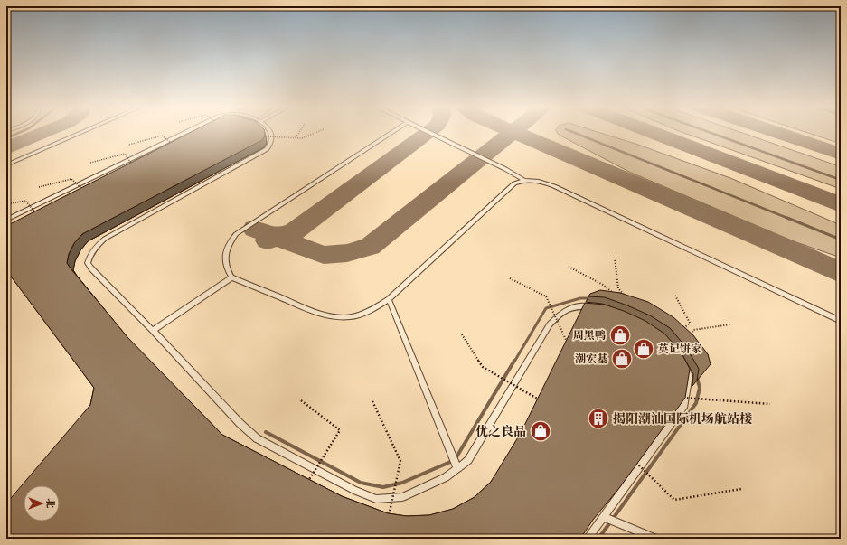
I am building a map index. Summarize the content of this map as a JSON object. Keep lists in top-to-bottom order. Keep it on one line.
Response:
{"places":{"shop":["周黑鸭","英记饼家","潮宏基","优之良品"],"building":["揭阳潮汕国际机场航站楼"]},"north":"right"}
